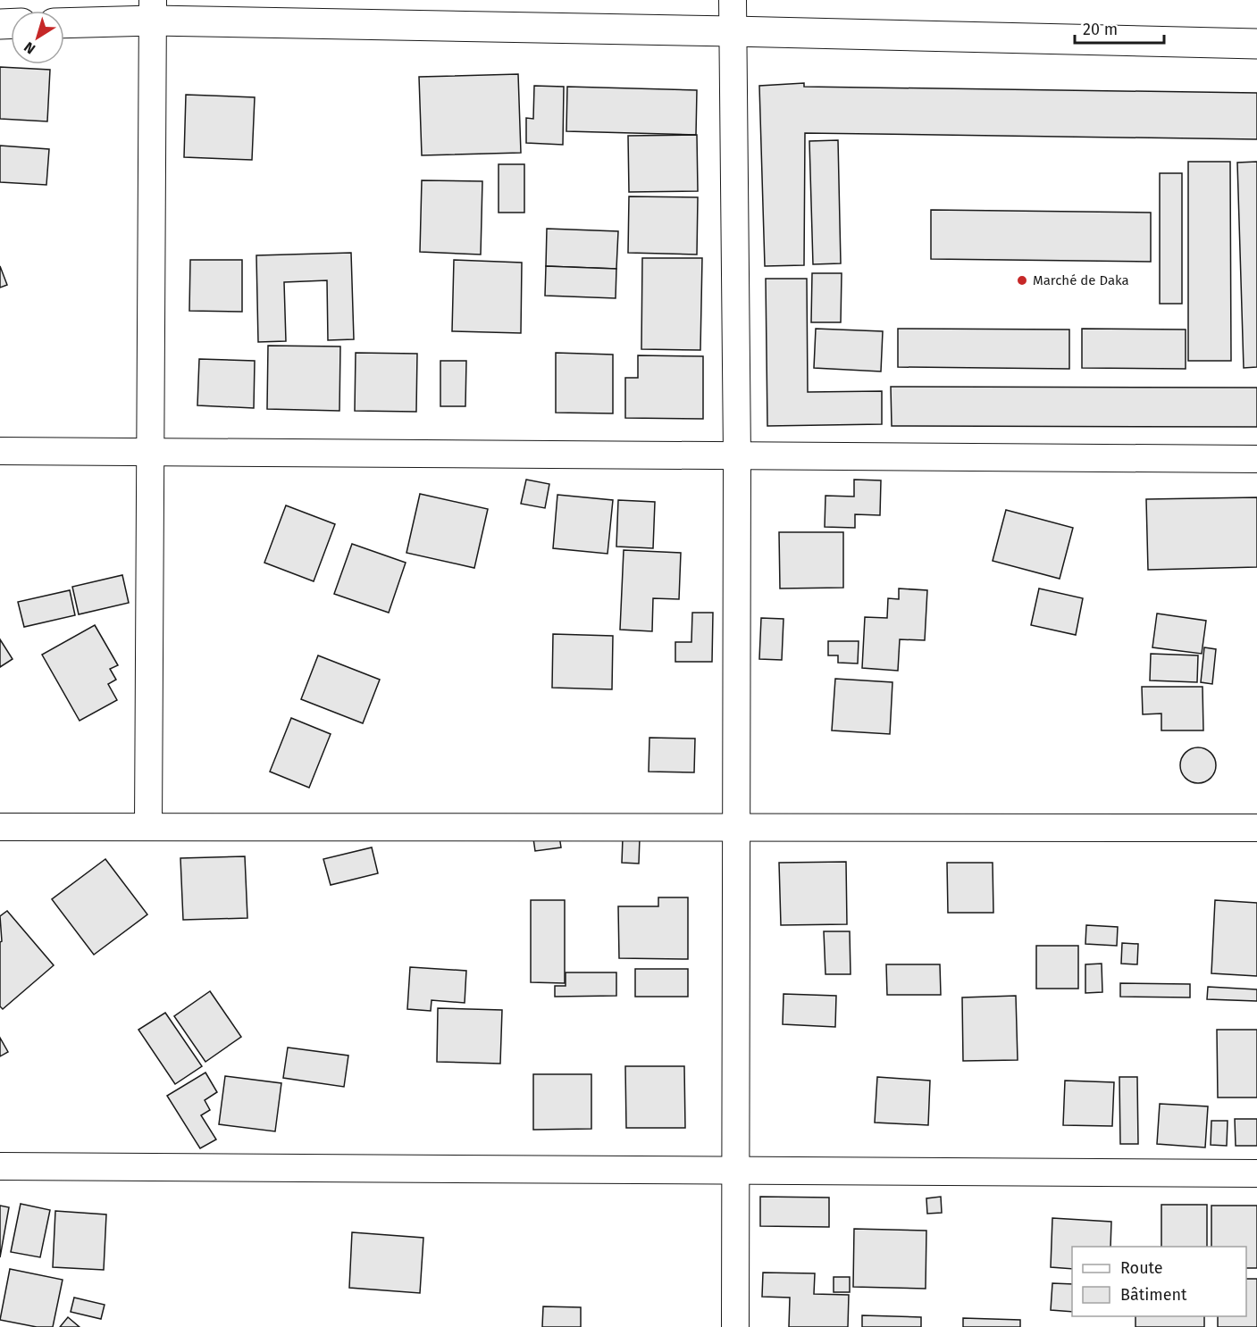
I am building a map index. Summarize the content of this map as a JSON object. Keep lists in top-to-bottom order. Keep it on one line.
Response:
{"places":["Marché de Daka"],"legend":["Route","Bâtiment"],"scale_bar":"20 m","north":"bottom left"}
